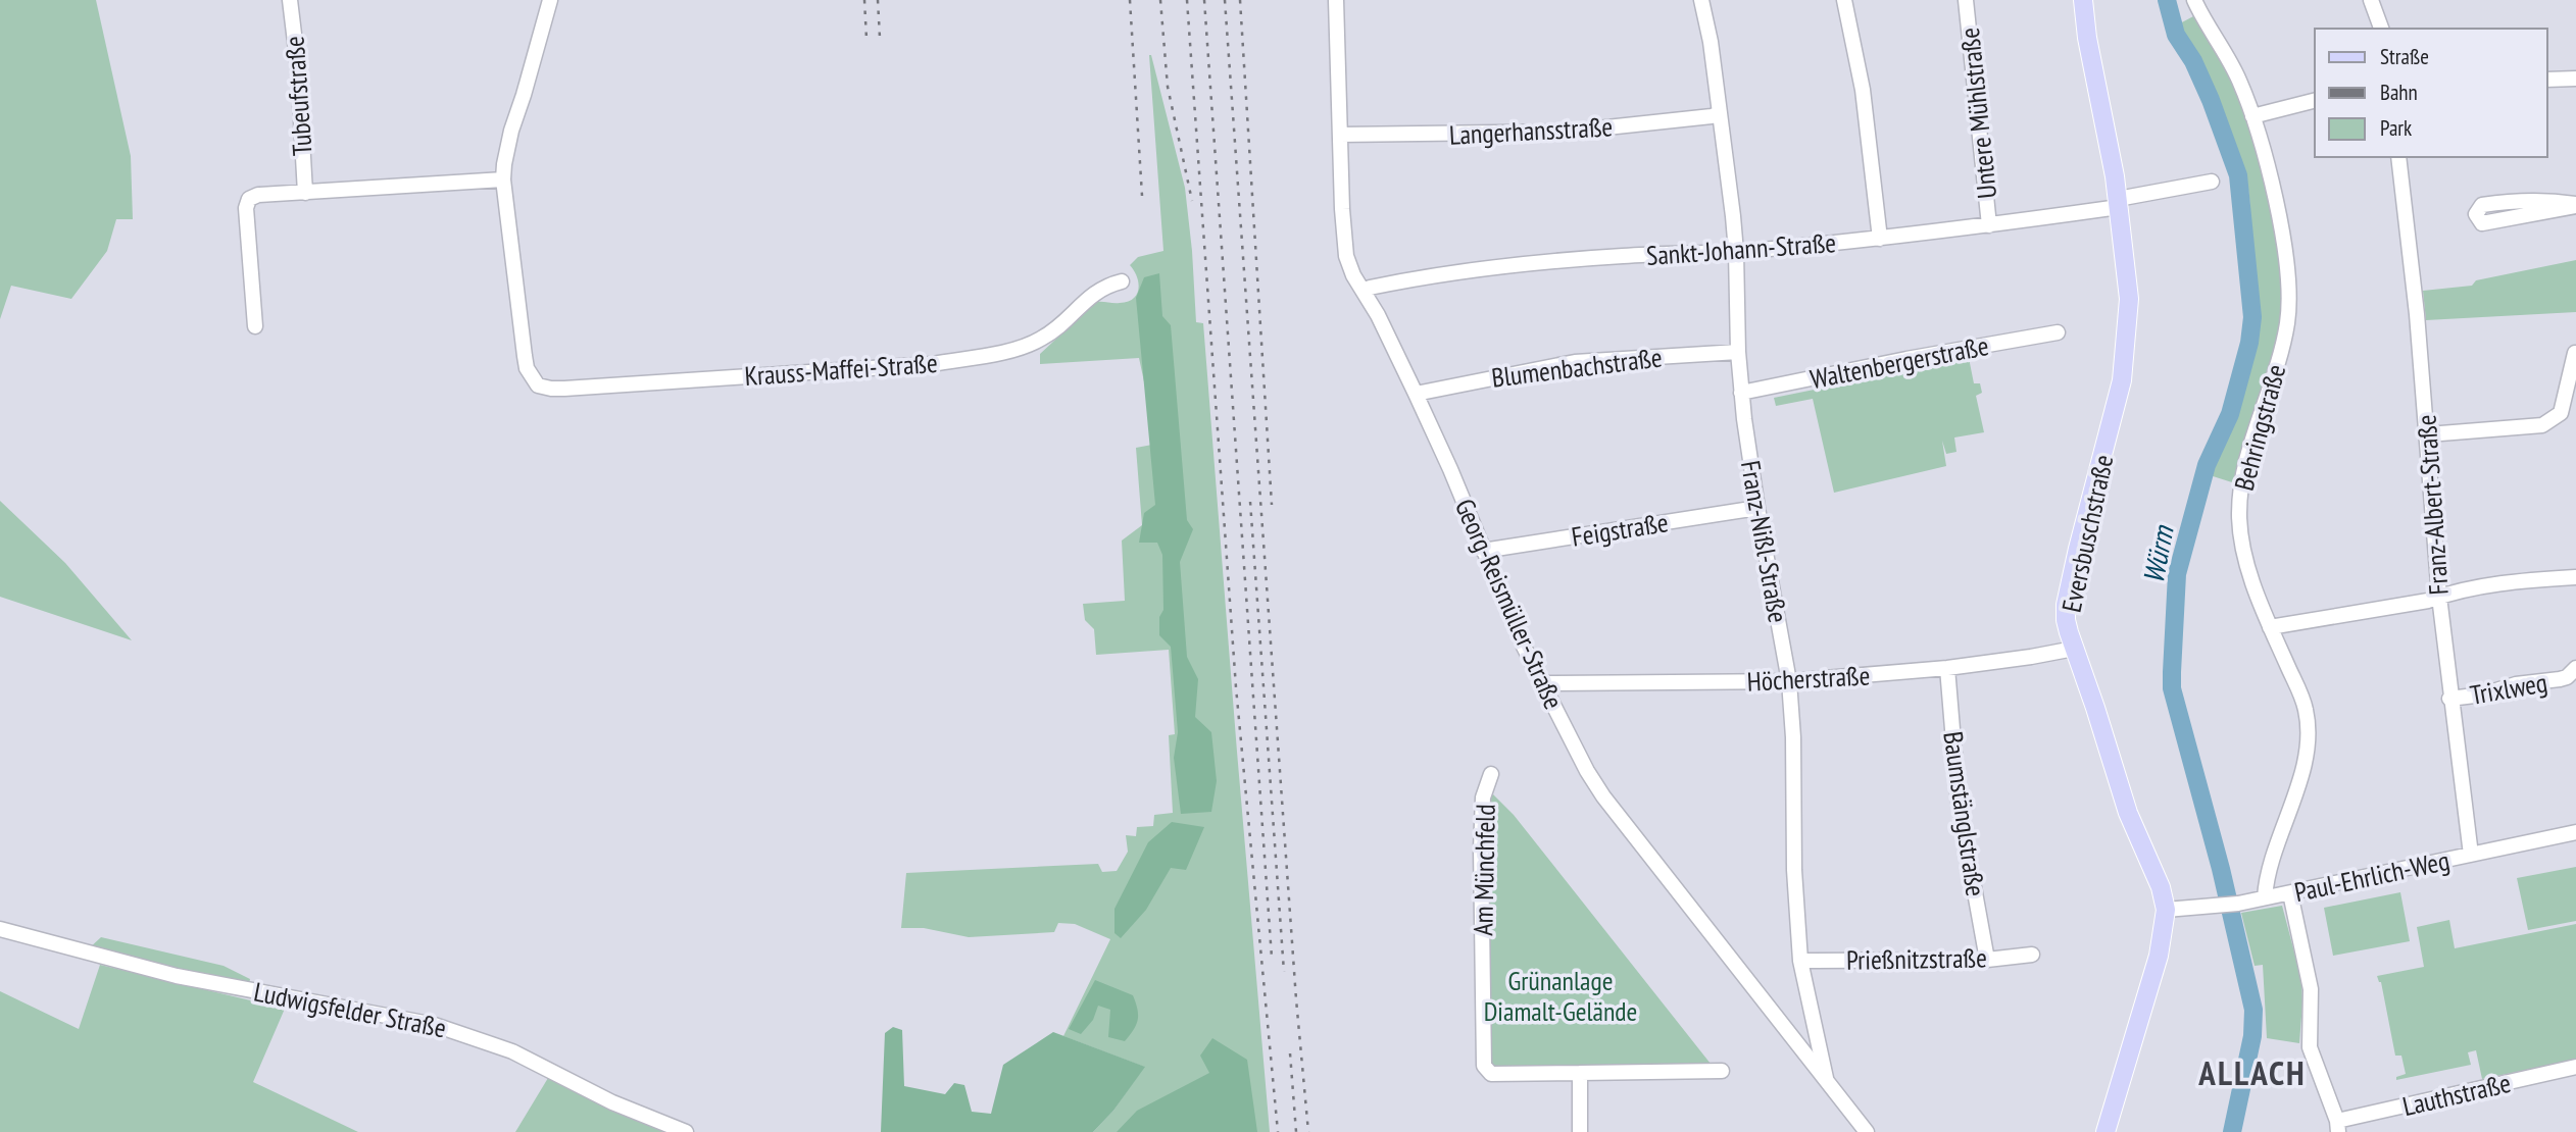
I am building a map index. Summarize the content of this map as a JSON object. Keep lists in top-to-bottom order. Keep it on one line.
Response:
{"streets":{"main road":["Eversbuschstraße"],"street":["Tubeufstraße","Untere Mühlstraße","Langerhansstraße","Sankt-Johann-Straße","Waltenbergerstraße","Blumenbachstraße","Krauss-Maffei-Straße","Behringstraße","Franz-Albert-Straße","Feigstraße","Franz-Nißl-Straße","Georg-Reismüller-Straße","Höcherstraße","Trixlweg","Baumstänglstraße","Am Münchfeld","Paul-Ehrlich-Weg","Prießnitzstraße","Ludwigsfelder Straße","Lauthstraße"]},"crossings":[["Untere Mühlstraße","Sankt-Johann-Straße"],["Langerhansstraße","Franz-Nißl-Straße"],["Langerhansstraße","Georg-Reismüller-Straße"],["Sankt-Johann-Straße","Eversbuschstraße"],["Sankt-Johann-Straße","Franz-Nißl-Straße"],["Sankt-Johann-Straße","Georg-Reismüller-Straße"],["Waltenbergerstraße","Franz-Nißl-Straße"],["Blumenbachstraße","Franz-Nißl-Straße"],["Blumenbachstraße","Georg-Reismüller-Straße"],["Behringstraße","Paul-Ehrlich-Weg"],["Franz-Albert-Straße","Trixlweg"],["Franz-Albert-Straße","Paul-Ehrlich-Weg"],["Feigstraße","Franz-Nißl-Straße"],["Feigstraße","Georg-Reismüller-Straße"],["Eversbuschstraße","Höcherstraße"],["Eversbuschstraße","Paul-Ehrlich-Weg"],["Franz-Nißl-Straße","Georg-Reismüller-Straße"],["Franz-Nißl-Straße","Höcherstraße"],["Franz-Nißl-Straße","Prießnitzstraße"],["Georg-Reismüller-Straße","Höcherstraße"],["Höcherstraße","Baumstänglstraße"],["Baumstänglstraße","Prießnitzstraße"]],"districts":["ALLACH"],"water":["Würm"],"parks":["Grünanlage Diamalt-Gelände"],"legend":["Straße","Bahn","Park"]}
